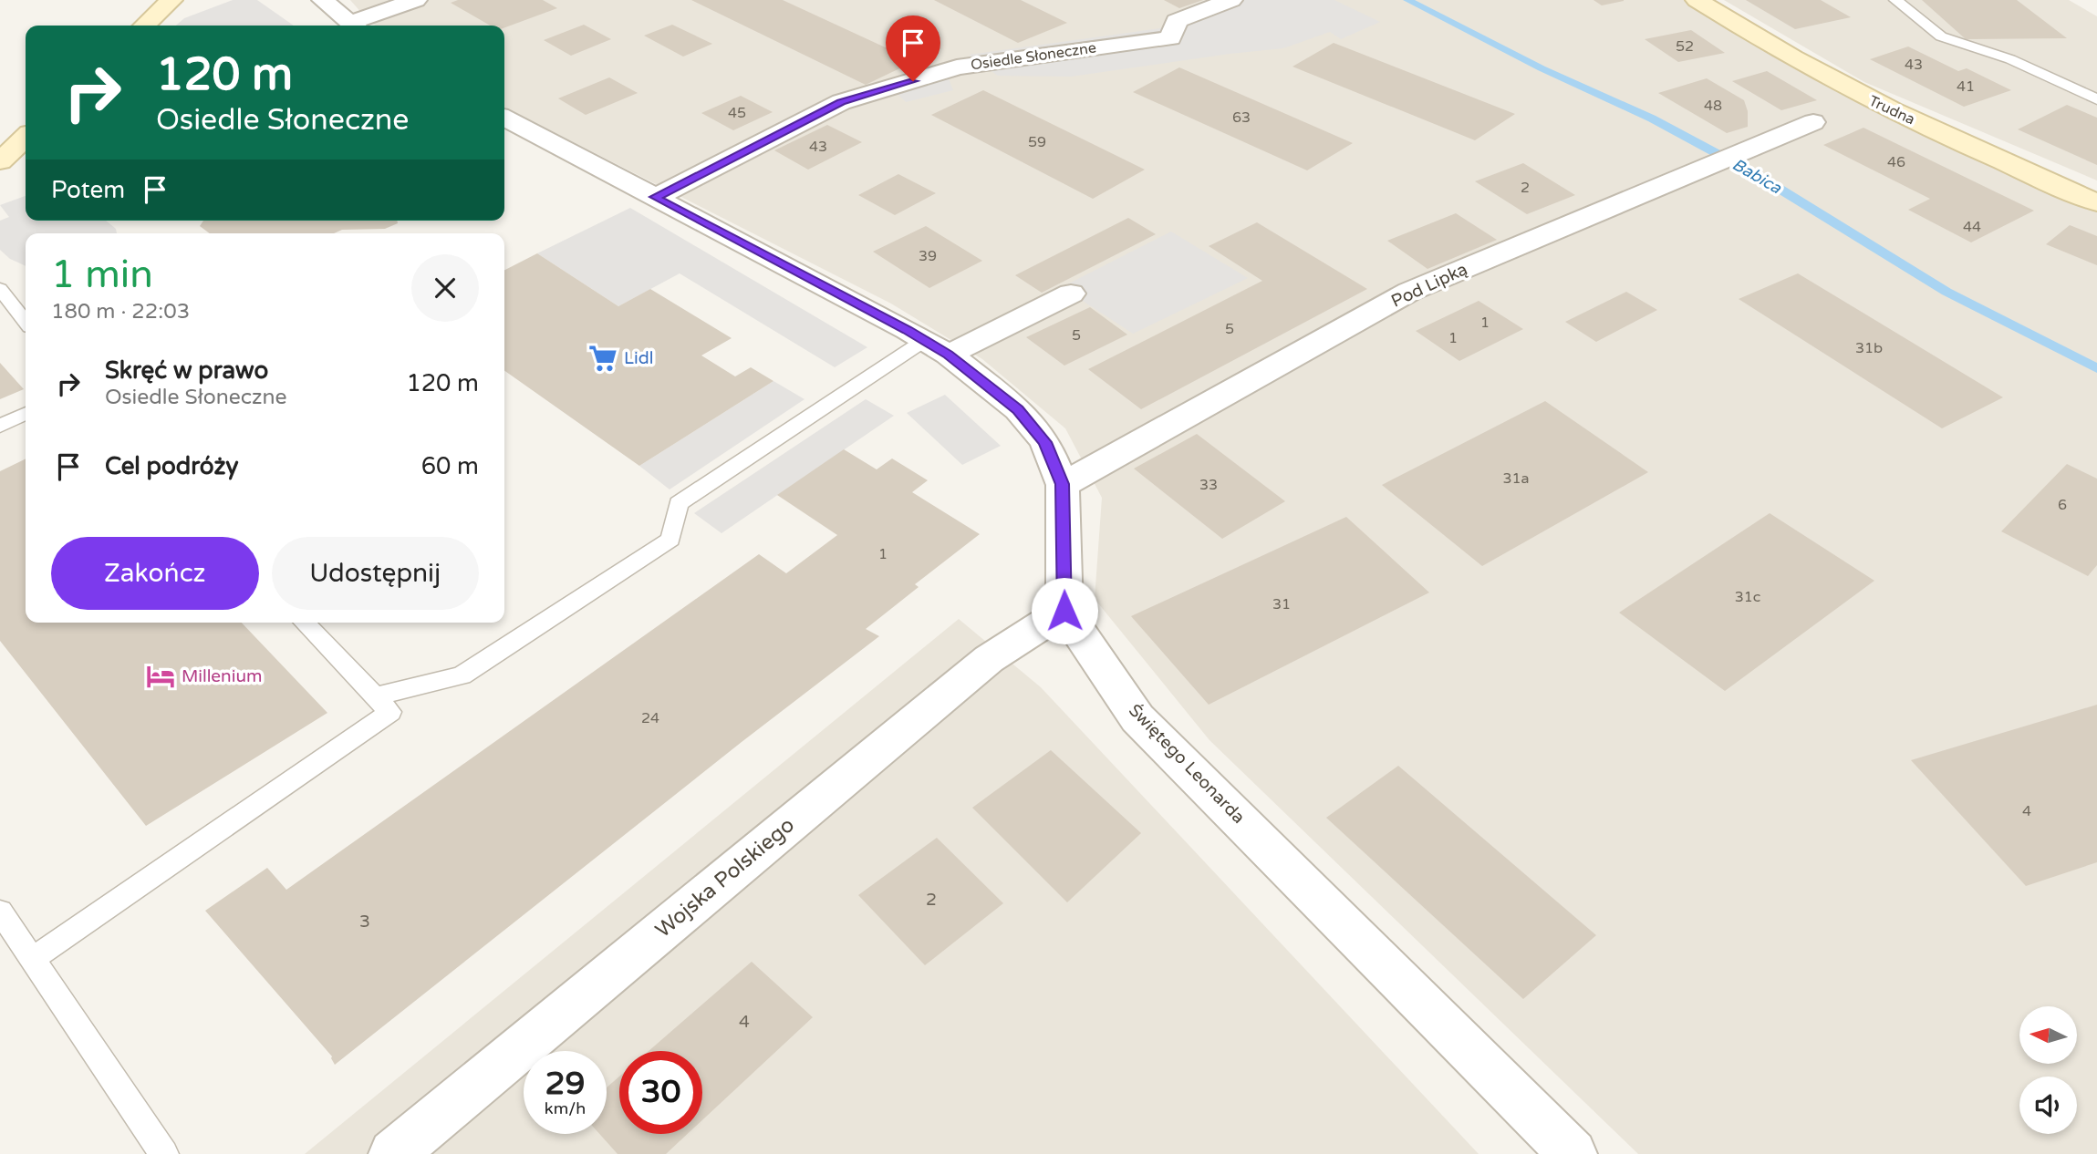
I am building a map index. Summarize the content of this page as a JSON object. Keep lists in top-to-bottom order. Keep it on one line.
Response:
{"streets":{"street":["Osiedle Słoneczne","Trudna","Pod Lipką","Świętego Leonarda","Wojska Polskiego"]},"crossings":[["Świętego Leonarda","Wojska Polskiego"]],"water":["Babica"],"places":{"supermarket":["Lidl"],"hotel":["Millenium"]},"house_numbers":["52","43","41","48","45","63","59","43","46","2","44","39","1","5","5","1","31b","31a","33","6","1","31c","31","24","4","2","3","4"],"north":"left","page":{"turn":["120 m","Osiedle Słoneczne"],"then":"Potem","heading":["1 min","180 m · 22:03"],"list":[{"name":"Skręć w prawo","note":"Osiedle Słoneczne","value":"120 m"},{"name":"Cel podróży","value":"60 m"}],"buttons":["Zakończ","Udostępnij"],"speed":"29 km/h","limit":"30"}}
